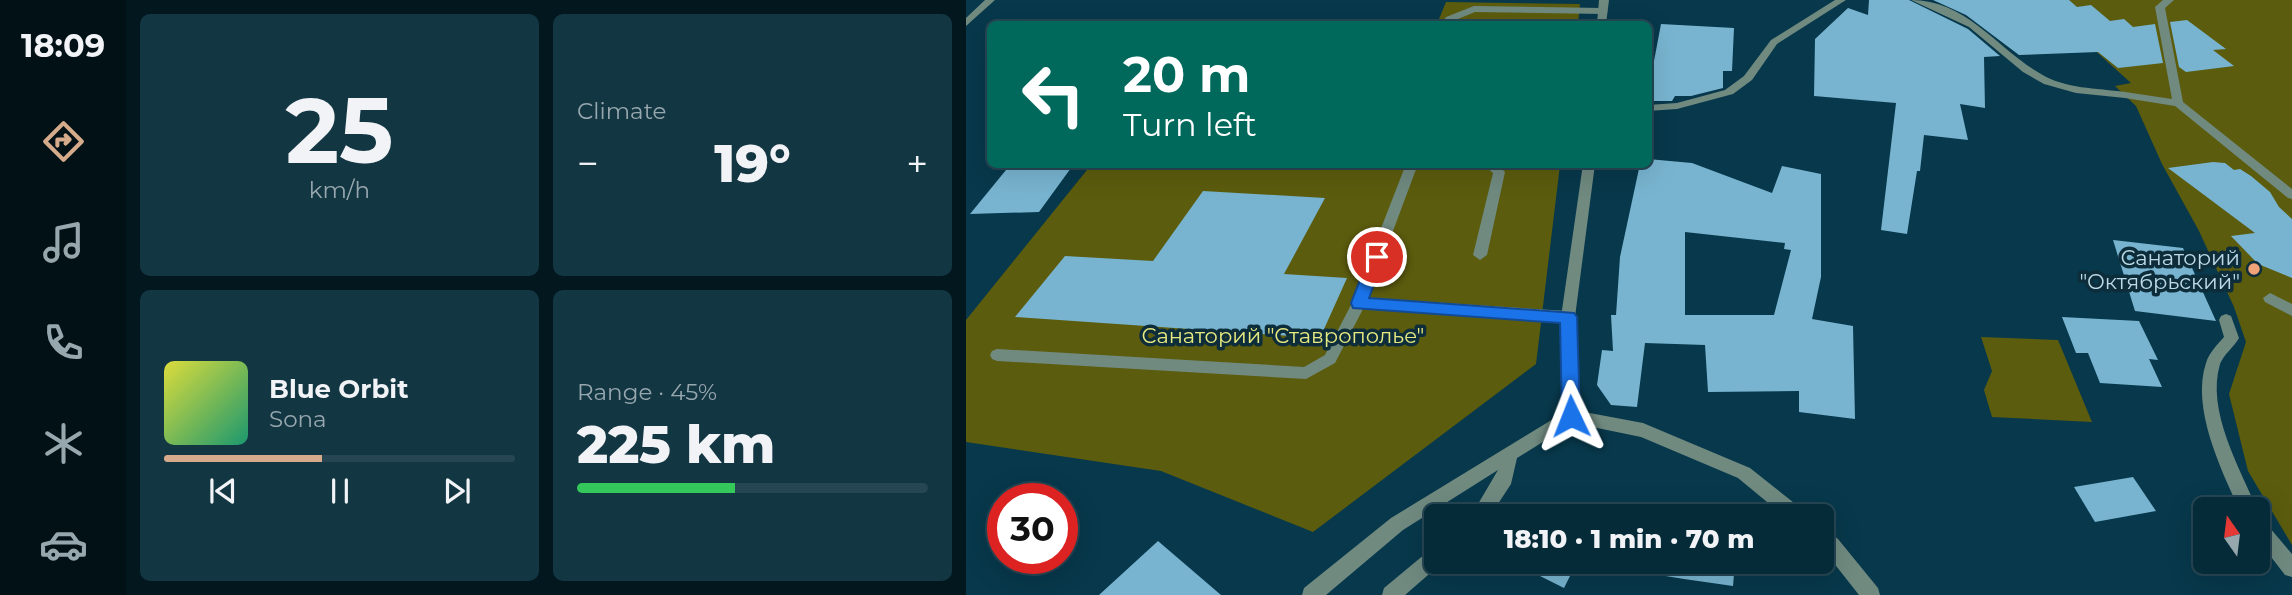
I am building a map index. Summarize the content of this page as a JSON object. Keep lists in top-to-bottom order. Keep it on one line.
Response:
{"parks":["Санаторий \"Ставрополье\""],"places":["Санаторий \"Октябрьский\""],"north":"top","page":{"tabs":"18:09","tile":[["25","km/h"],"Climate",["Range · 45%","225 km"]],"turn":["20 m","Turn left"],"heat":["−","19°","+"],"song":["Blue Orbit","Sona"],"limit":"30","trip":"18:10 · 1 min · 70 m"}}
